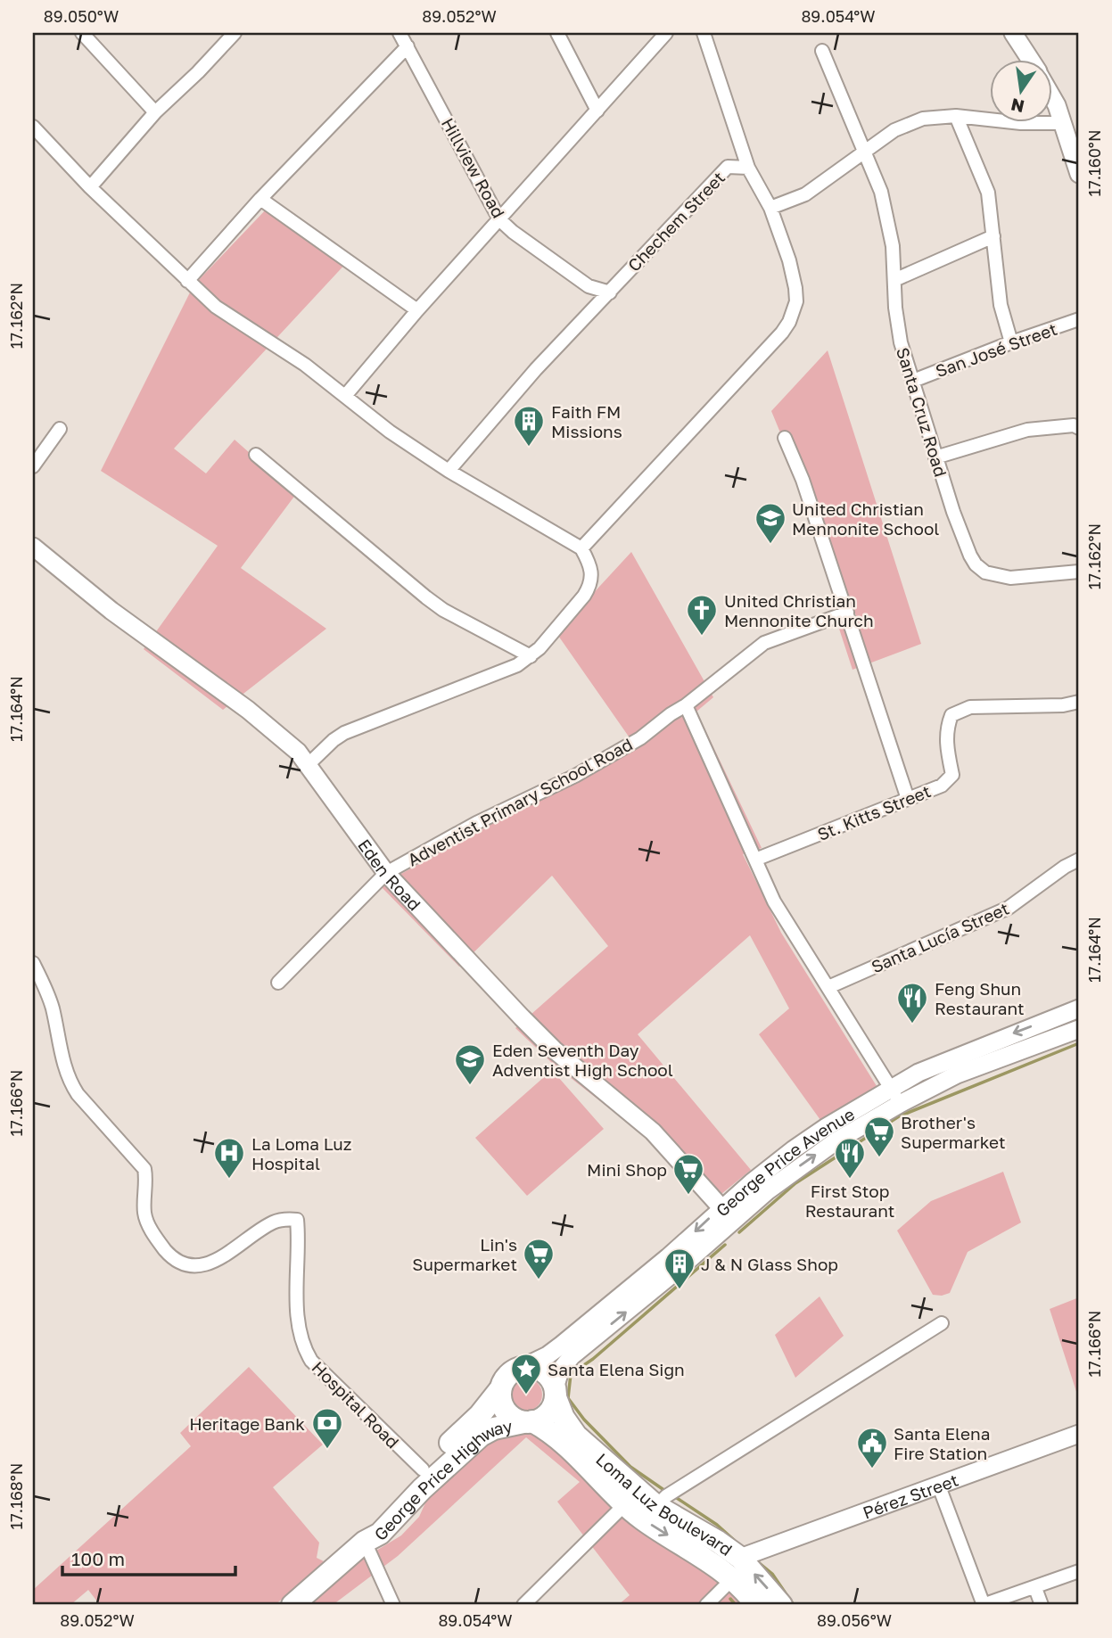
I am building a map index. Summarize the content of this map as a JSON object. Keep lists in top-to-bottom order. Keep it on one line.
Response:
{"streets":{"highway":["George Price Highway","Loma Luz Boulevard"],"street":["Hillview Road","Chechem Street","San José Street","Santa Cruz Road","Adventist Primary School Road","St. Kitts Street","Eden Road","Santa Lucía Street","George Price Avenue","Hospital Road","Pérez Street"]},"crossings":[["Hillview Road","Chechem Street"],["San José Street","Santa Cruz Road"],["Adventist Primary School Road","Eden Road"],["Eden Road","George Price Avenue"],["George Price Avenue","George Price Highway"],["George Price Avenue","Loma Luz Boulevard"],["Hospital Road","George Price Highway"],["George Price Highway","Loma Luz Boulevard"],["Pérez Street","Loma Luz Boulevard"]],"places":{"building":["Faith FM Missions","J & N Glass Shop"],"school or university":["United Christian Mennonite School","Eden Seventh Day Adventist High School"],"church":["United Christian Mennonite Church"],"restaurant":["Feng Shun Restaurant","First Stop Restaurant"],"supermarket":["Brother's Supermarket","Mini Shop","Lin's Supermarket"],"hospital":["La Loma Luz Hospital"],"place":["Santa Elena Sign"],"bank":["Heritage Bank"],"public building":["Santa Elena Fire Station"]},"scale_bar":"100 m","north":"bottom","coordinates":["89.050°W","89.052°W","89.054°W","17.160°N","17.162°N","17.164°N","17.166°N","17.168°N","89.056°W"]}
